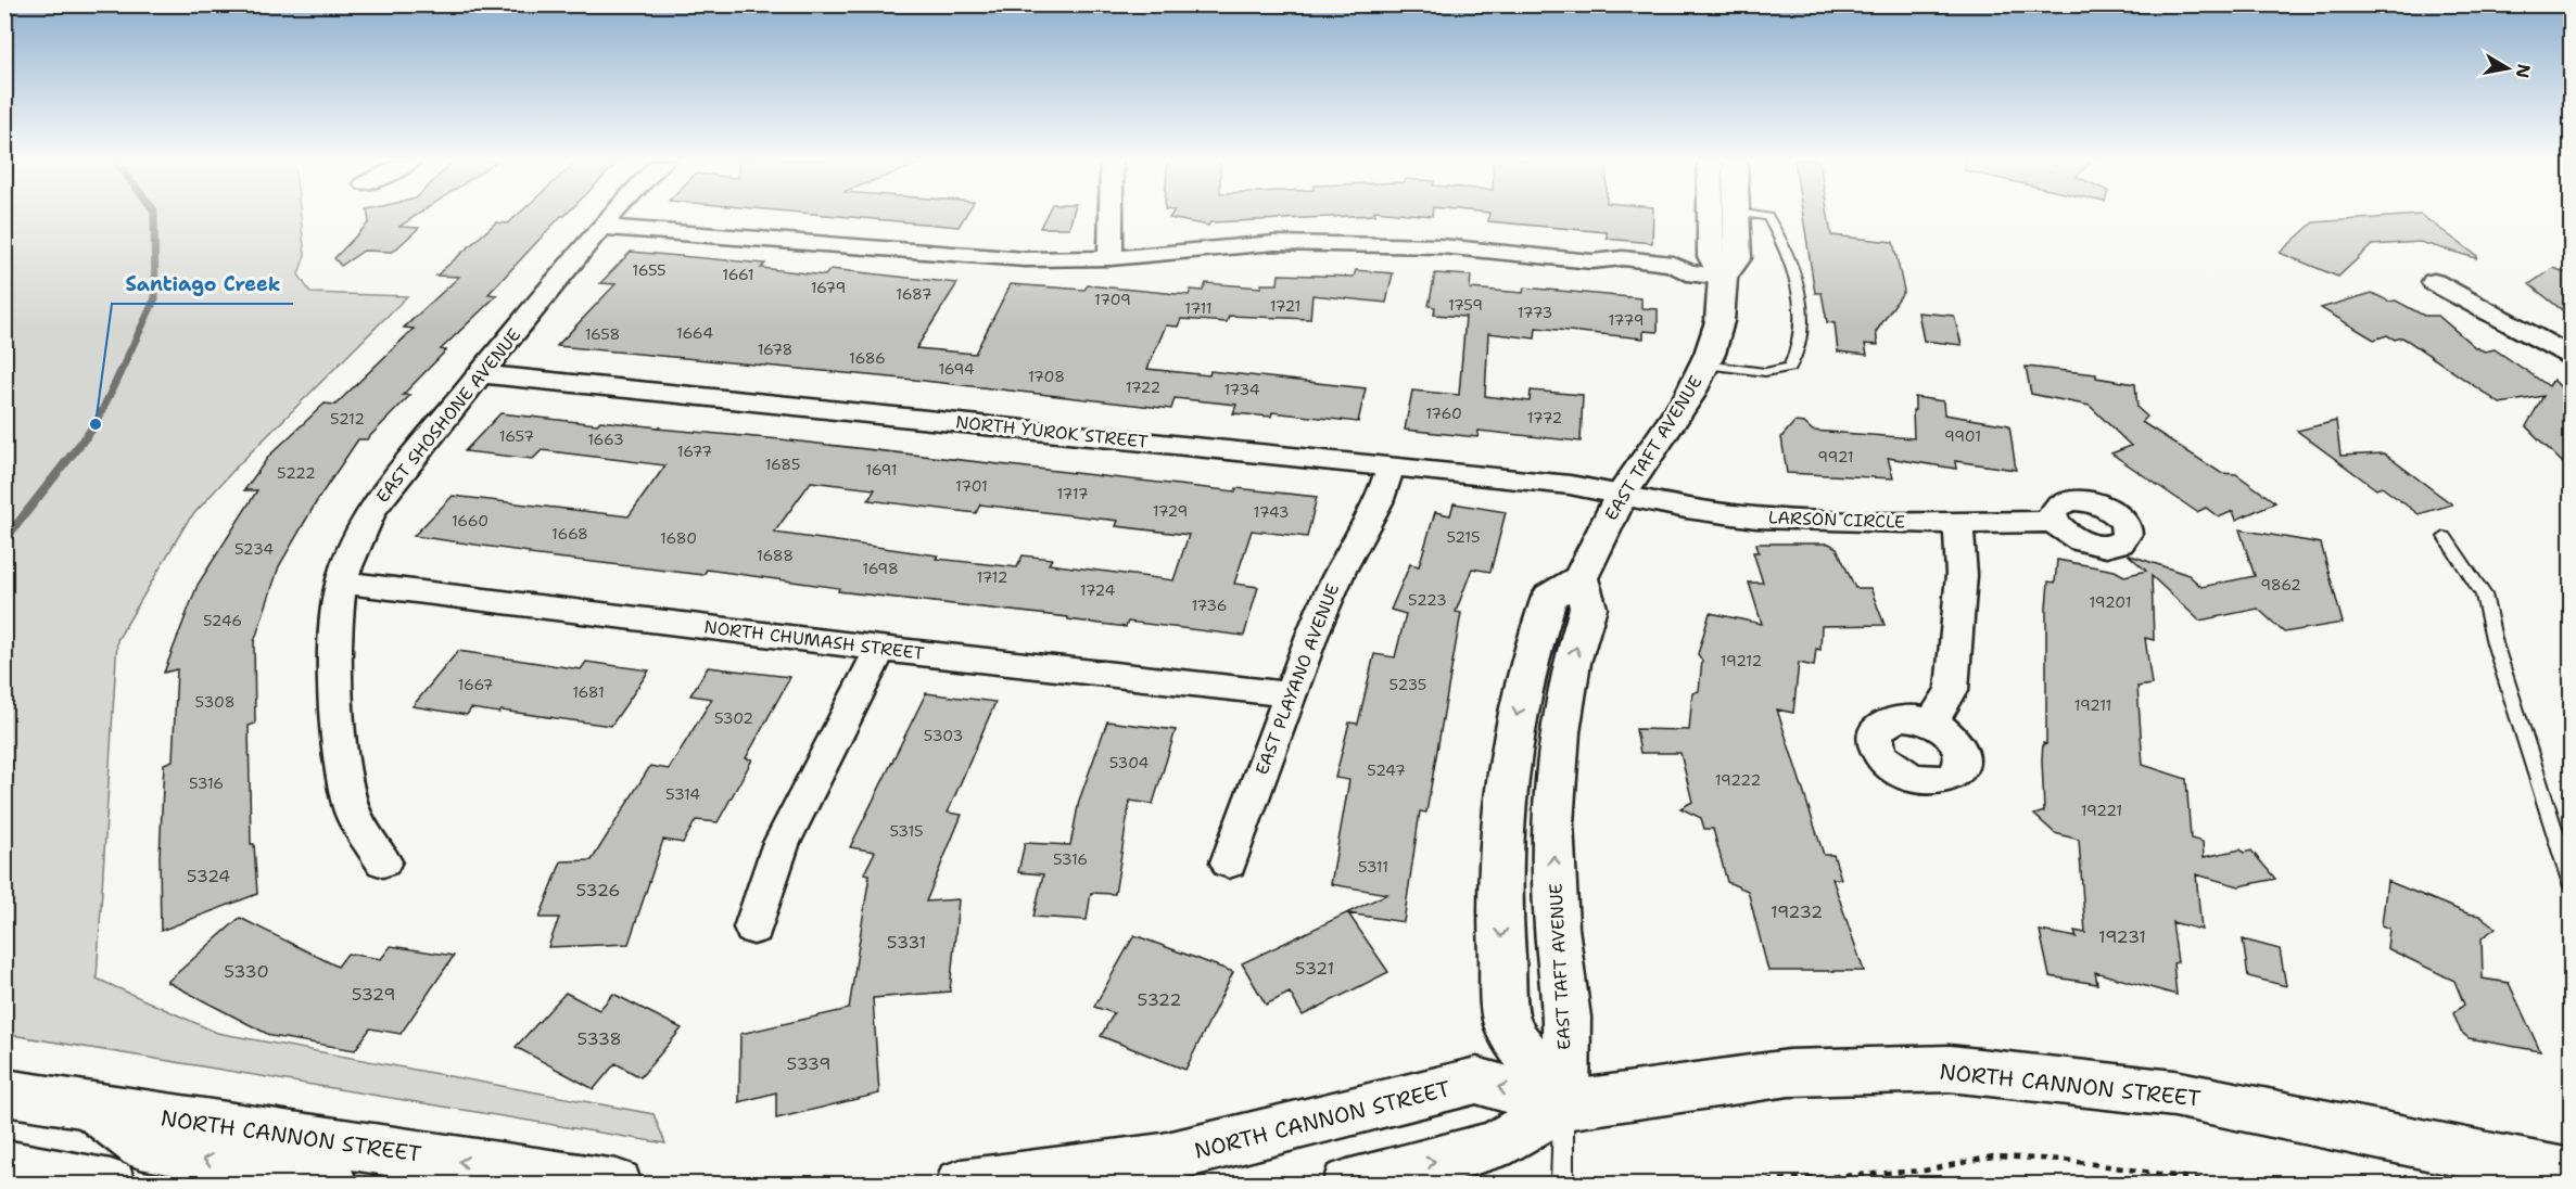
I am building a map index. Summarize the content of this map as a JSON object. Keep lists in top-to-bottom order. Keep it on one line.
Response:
{"streets":{"street":["EAST SHOSHONE AVENUE","NORTH YUROK STREET","EAST TAFT AVENUE","LARSON CIRCLE","NORTH CHUMASH STREET","EAST PLAYANO AVENUE","NORTH CANNON STREET"]},"crossings":[["EAST SHOSHONE AVENUE","NORTH YUROK STREET"],["EAST SHOSHONE AVENUE","NORTH CHUMASH STREET"],["NORTH YUROK STREET","EAST TAFT AVENUE"],["NORTH YUROK STREET","LARSON CIRCLE"],["NORTH YUROK STREET","EAST PLAYANO AVENUE"],["EAST TAFT AVENUE","LARSON CIRCLE"],["EAST TAFT AVENUE","NORTH CANNON STREET"],["NORTH CHUMASH STREET","EAST PLAYANO AVENUE"]],"places":["Santiago Creek"],"house_numbers":["1655","1661","1679","1687","1709","1759","1721","1711","1773","1779","1664","1658","1678","1686","1694","1708","1722","1734","1760","1772","5212","1657","9901","1663","1677","9921","1685","1691","5222","1701","1717","1729","1743","1660","1668","5215","1680","5234","1688","1698","1712","9862","1724","5223","19201","1736","5246","19212","1667","5235","1681","5308","19211","5302","5303","5304","5247","19222","5316","5314","19221","5315","5316","5311","5324","5326","19232","19231","5331","5321","5330","5329","5322","5338","5339"],"north":"right"}
